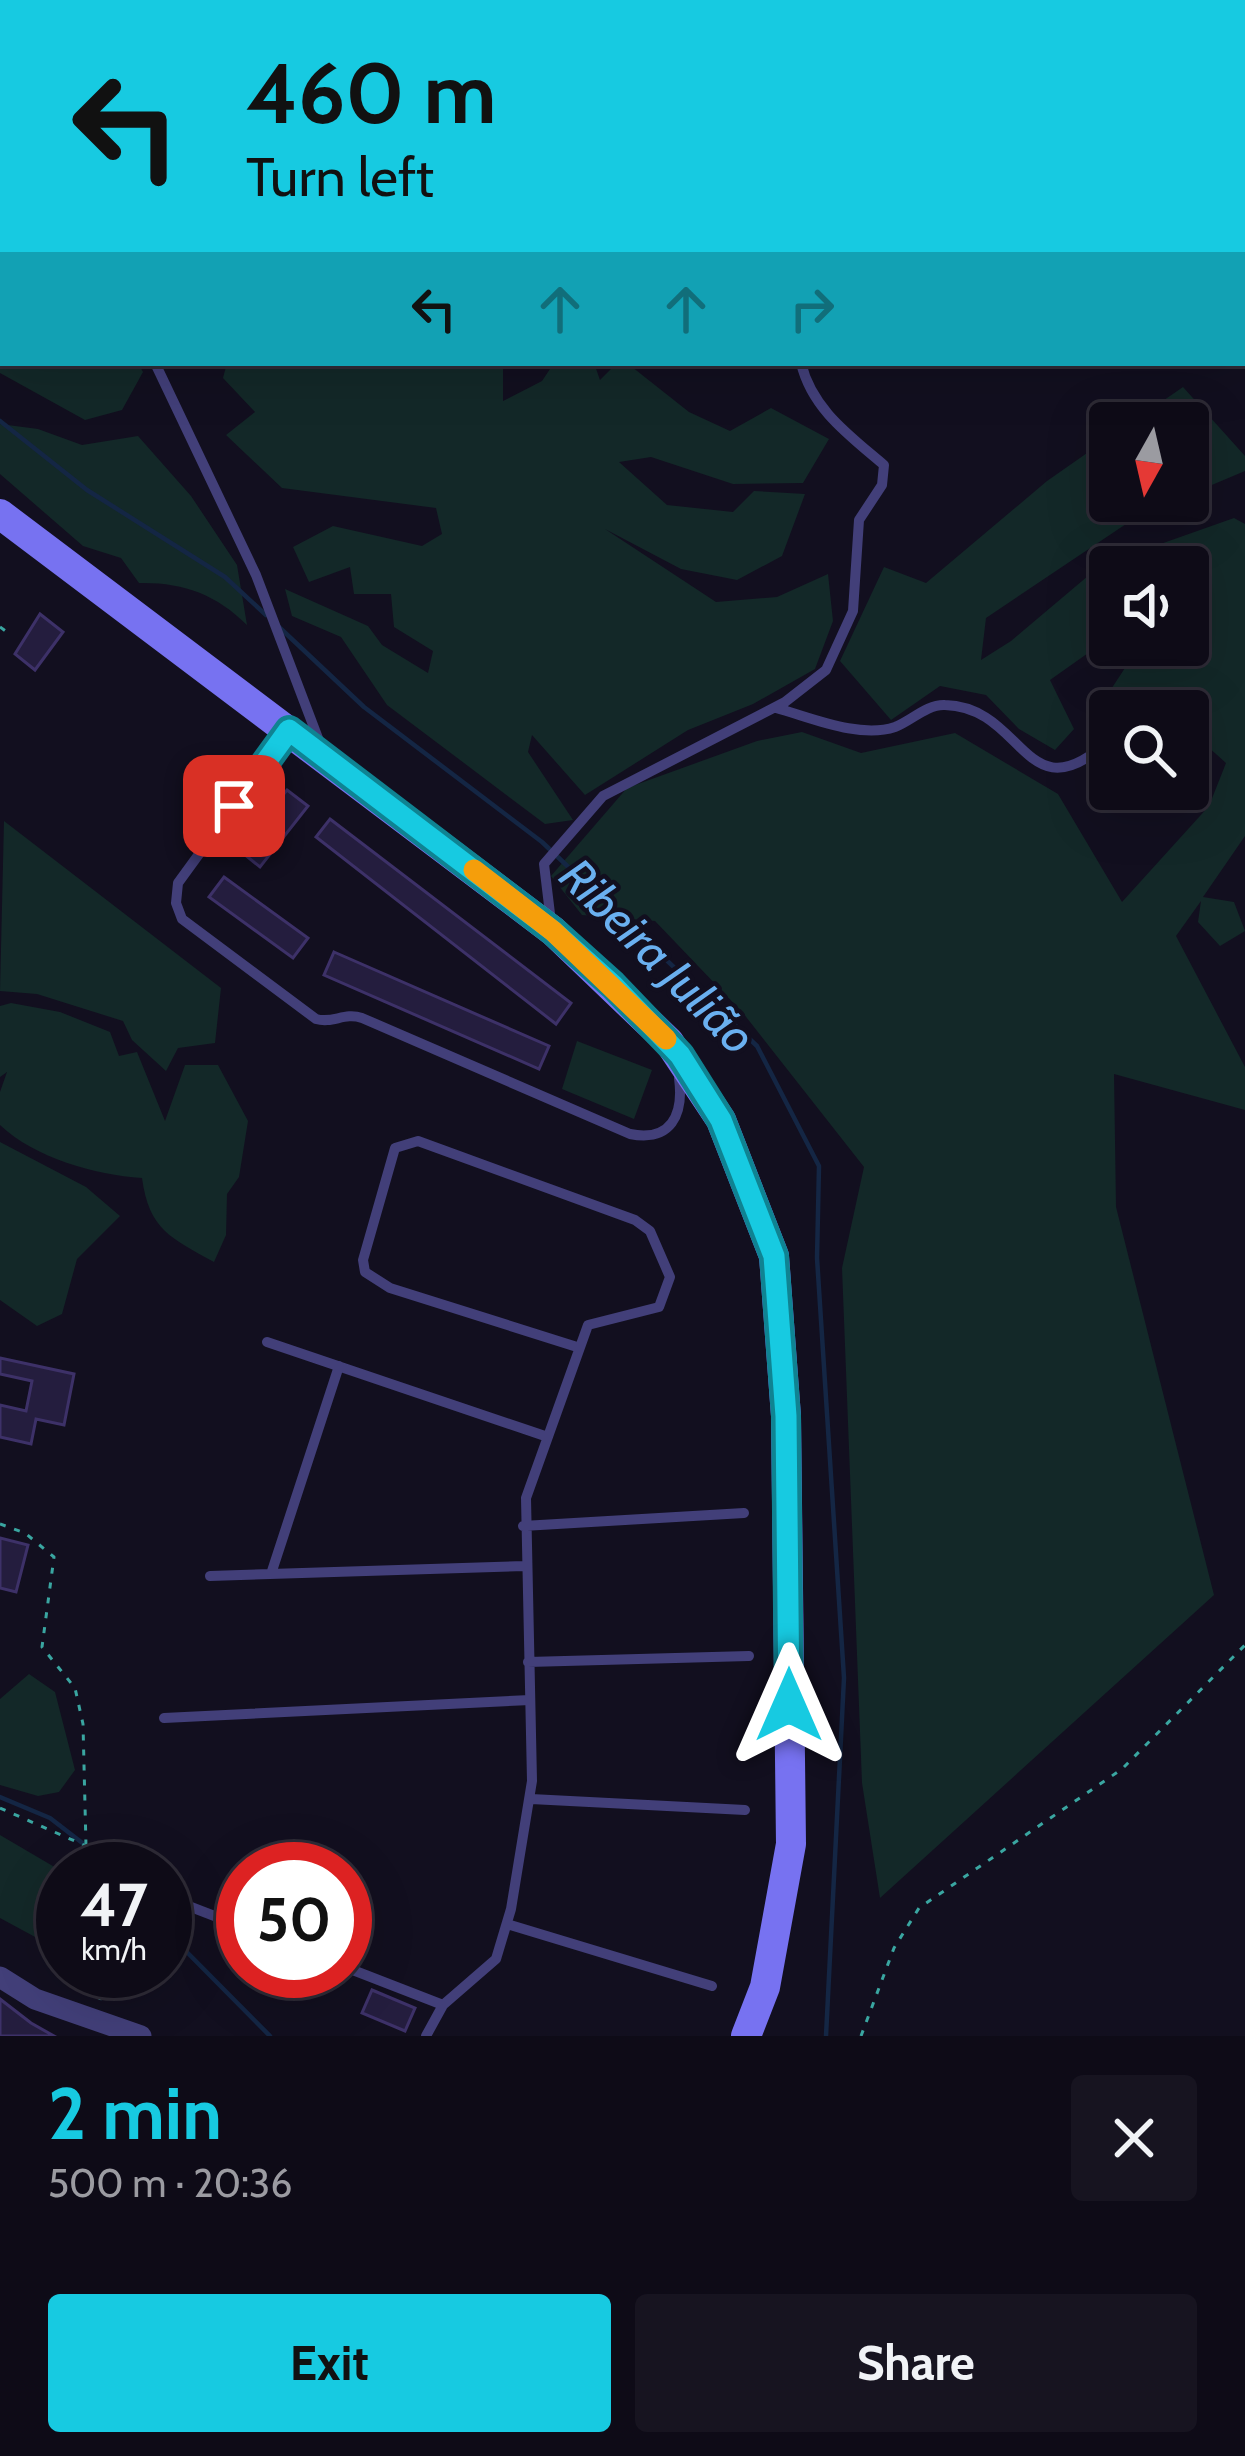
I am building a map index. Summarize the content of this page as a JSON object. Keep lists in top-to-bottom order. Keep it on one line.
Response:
{"water":["Ribeira Julião"],"north":"bottom","page":{"turn":["460 m","Turn left"],"speed":"47 km/h","limit":"50","heading":["2 min","500 m · 20:36"],"buttons":["Exit","Share"]}}
